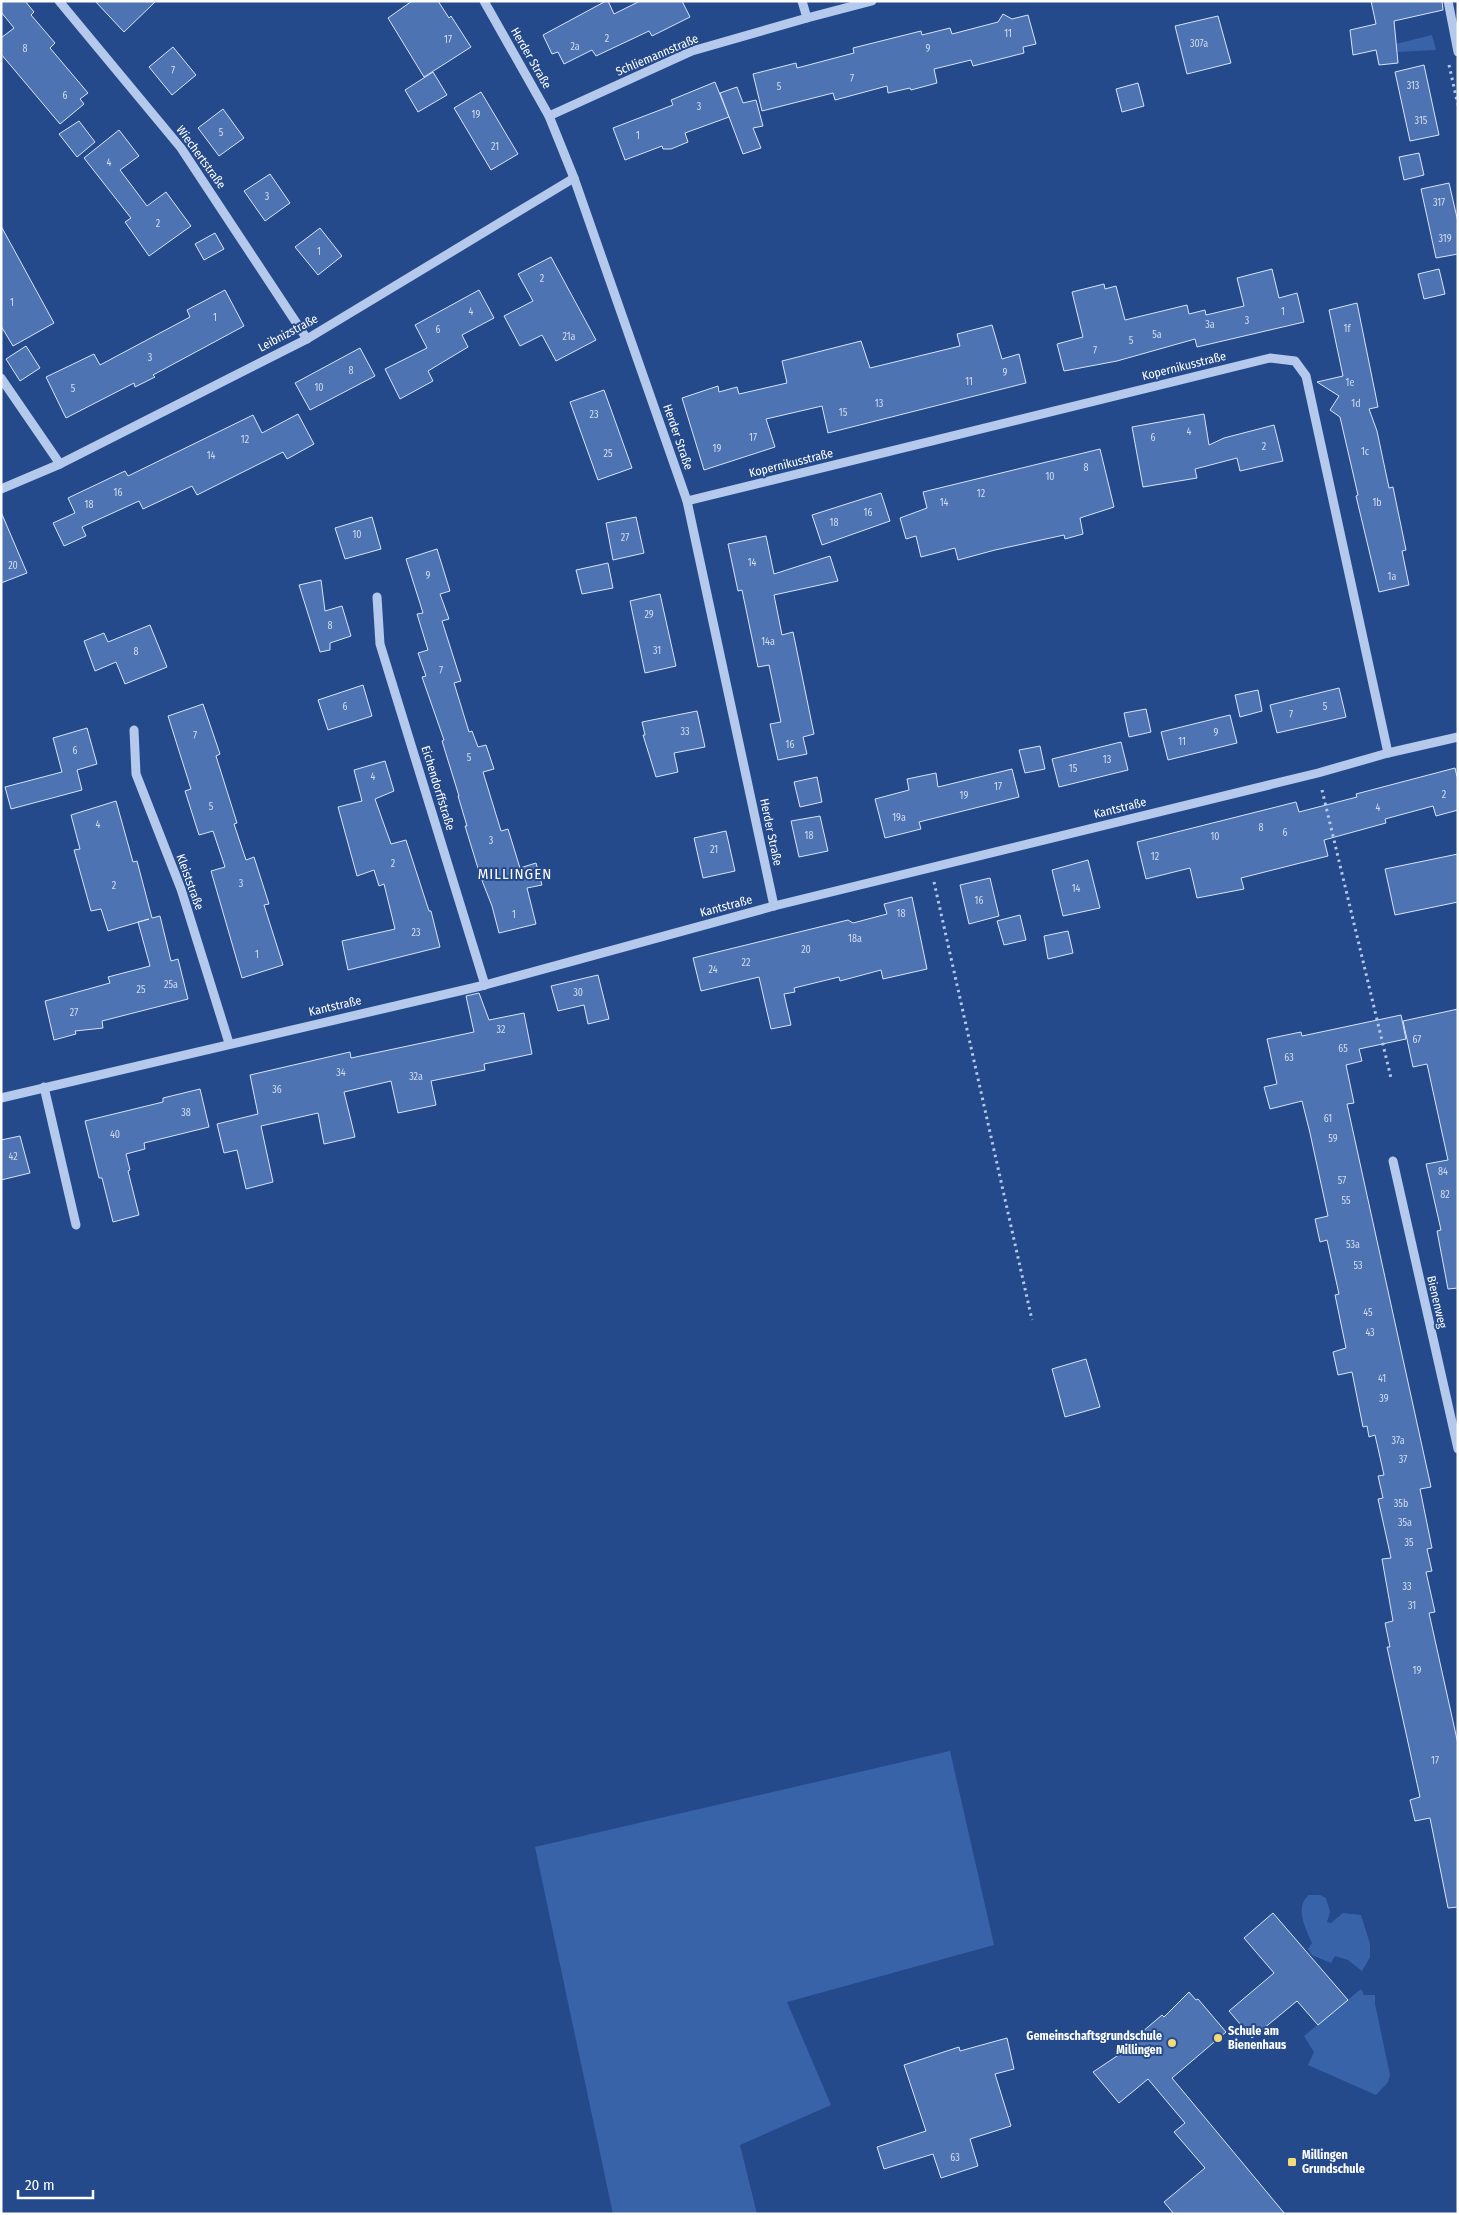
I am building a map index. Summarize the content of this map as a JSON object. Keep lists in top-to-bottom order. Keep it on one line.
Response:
{"streets":{"street":["Schliemannstraße","Herder Straße","Wiechertstraße","Leibnizstraße","Kopernikusstraße","Eichendorffstraße","Kantstraße","Kleiststraße","Bienenweg"]},"crossings":[["Schliemannstraße","Herder Straße"],["Herder Straße","Leibnizstraße"],["Herder Straße","Kopernikusstraße"],["Herder Straße","Kantstraße"],["Wiechertstraße","Leibnizstraße"],["Kopernikusstraße","Kantstraße"],["Eichendorffstraße","Kantstraße"],["Kantstraße","Kleiststraße"]],"districts":["MILLINGEN"],"places":{"other":["Schule am Bienenhaus","Gemeinschaftsgrundschule Millingen"],"transit":["Millingen Grundschule"]},"house_numbers":["11","2","17","307a","2a","8","9","7","7","313","5","6","3","19","315","5","1","21","4","3","317","2","319","1","2","1","4","1","1","3","3a","1f","6","5a","21a","5","7","3","8","9","11","1e","10","5","13","1d","15","23","4","17","6","12","2","19","1c","25","14","8","10","16","12","14","1b","18","16","18","10","27","14","20","9","1a","29","8","14a","31","8","7","6","5","7","33","9","7","11","16","6","5","13","15","4","17","2","19","5","4","19a","4","8","6","18","10","3","21","12","2","3","2","14","16","18","1","23","18a","20","1","22","24","25a","25","30","27","32","67","65","63","34","32a","36","38","61","40","59","42","84","57","82","55","53a","53","45","43","41","39","37a","37","35b","35a","35","33","31","19","17","63"],"scale_bar":"20 m"}
